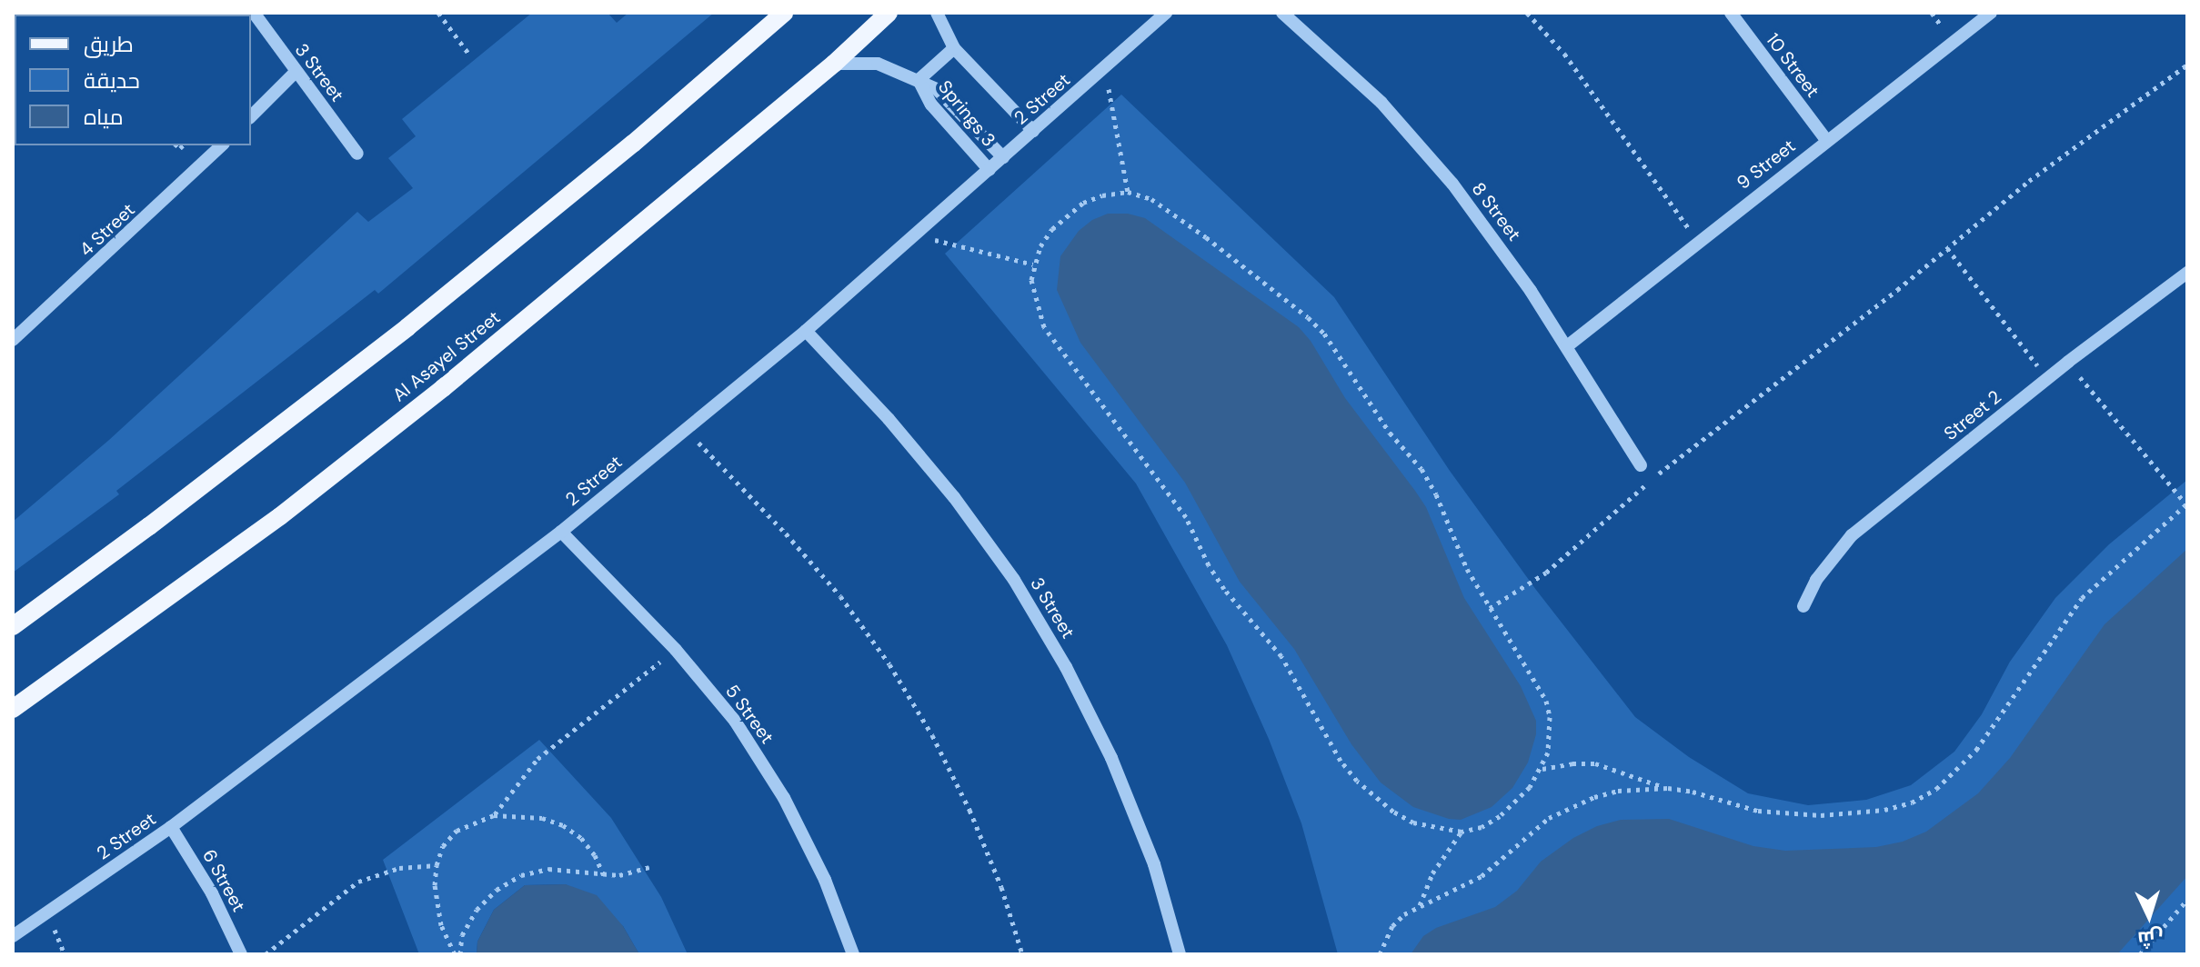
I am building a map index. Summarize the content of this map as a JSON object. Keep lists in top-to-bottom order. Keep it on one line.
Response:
{"streets":{"main road":["Al Asayel Street"],"street":["10 Street","3 Street","2 Street","Springs 3","9 Street","8 Street","4 Street","Street 2","5 Street","6 Street"]},"crossings":[["10 Street","9 Street"],["3 Street","2 Street"],["2 Street","Springs 3"],["2 Street","5 Street"],["2 Street","6 Street"],["Springs 3","Al Asayel Street"],["9 Street","8 Street"]],"legend":["طريق","حديقة","مياه"],"north":"bottom"}
